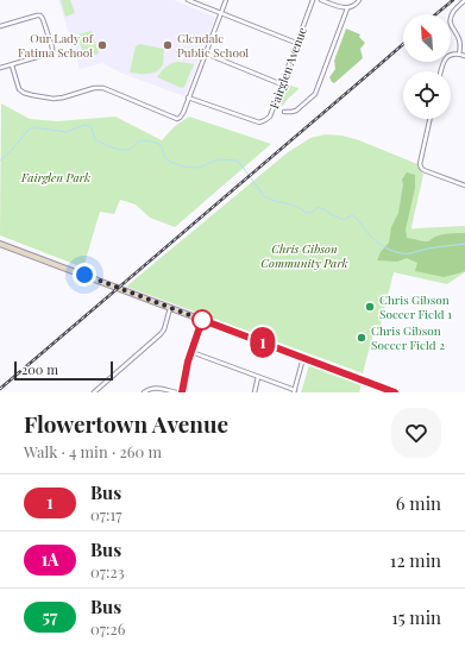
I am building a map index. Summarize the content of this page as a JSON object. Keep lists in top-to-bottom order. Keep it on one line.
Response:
{"streets":{"street":["Fairglen Avenue"]},"parks":["Fairglen Park","Chris Gibson Community Park"],"places":["Our Lady of Fatima School","Glendale Public School","Chris Gibson Soccer Field 1","Chris Gibson Soccer Field 2"],"lines":["bus line 1"],"scale_bar":"200 m","north":"top left","page":{"on_map":"1","scale":"200 m","heading":["Flowertown Avenue","Walk · 4 min · 260 m"],"list":[{"mark":"1","name":"Bus","note":"07:17","value":"6 min"},{"mark":"1A","name":"Bus","note":"07:23","value":"12 min"},{"mark":"57","name":"Bus","note":"07:26","value":"15 min"}]}}
